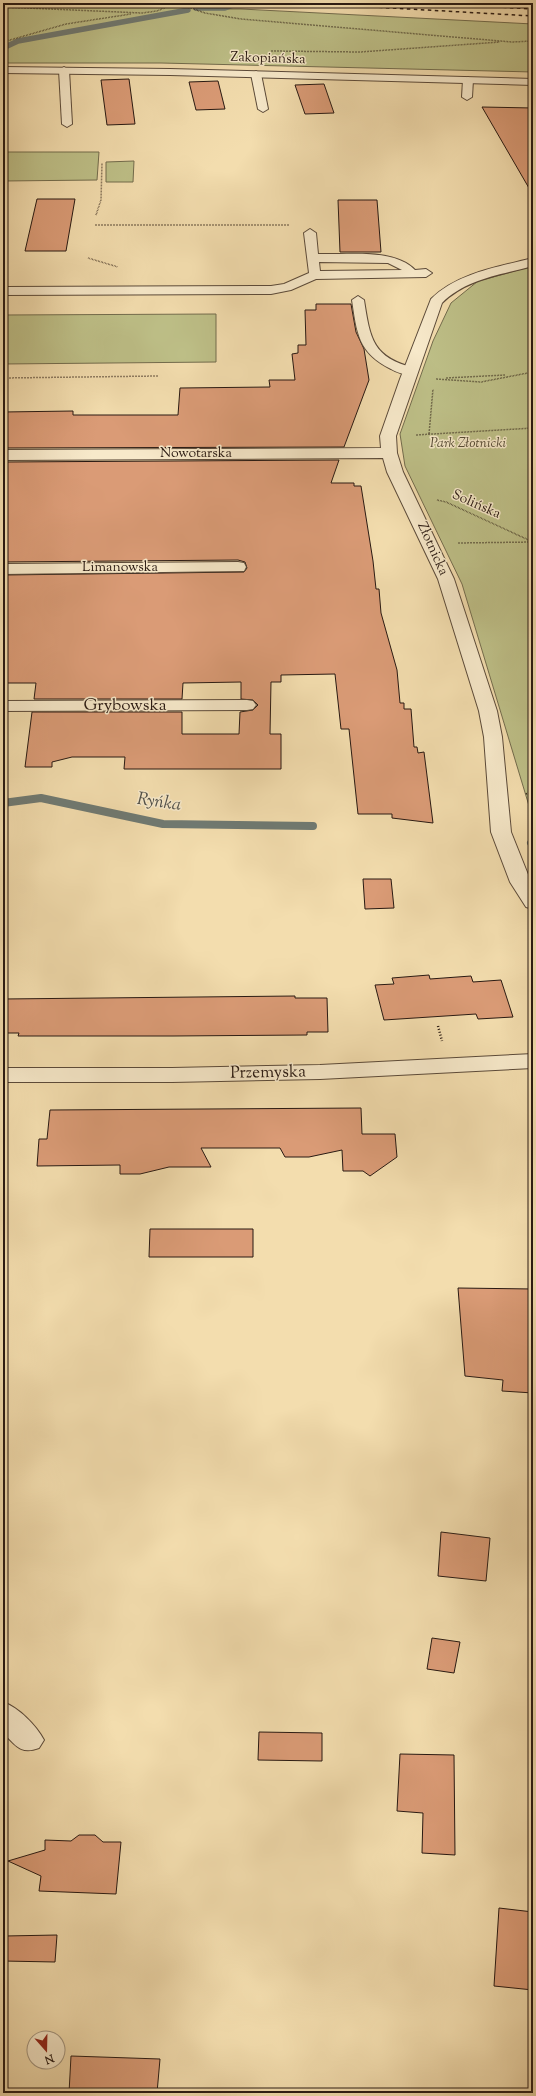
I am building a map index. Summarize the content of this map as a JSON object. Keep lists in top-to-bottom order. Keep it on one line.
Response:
{"streets":{"street":["Zakopiańska","Nowotarska","Złotnicka","Limanowska","Grybowska","Przemyska"],"path":["Solińska"]},"crossings":[["Nowotarska","Złotnicka"],["Solińska","Złotnicka"]],"water":["Ryńka"],"parks":["Park Złotnicki"],"north":"bottom"}
